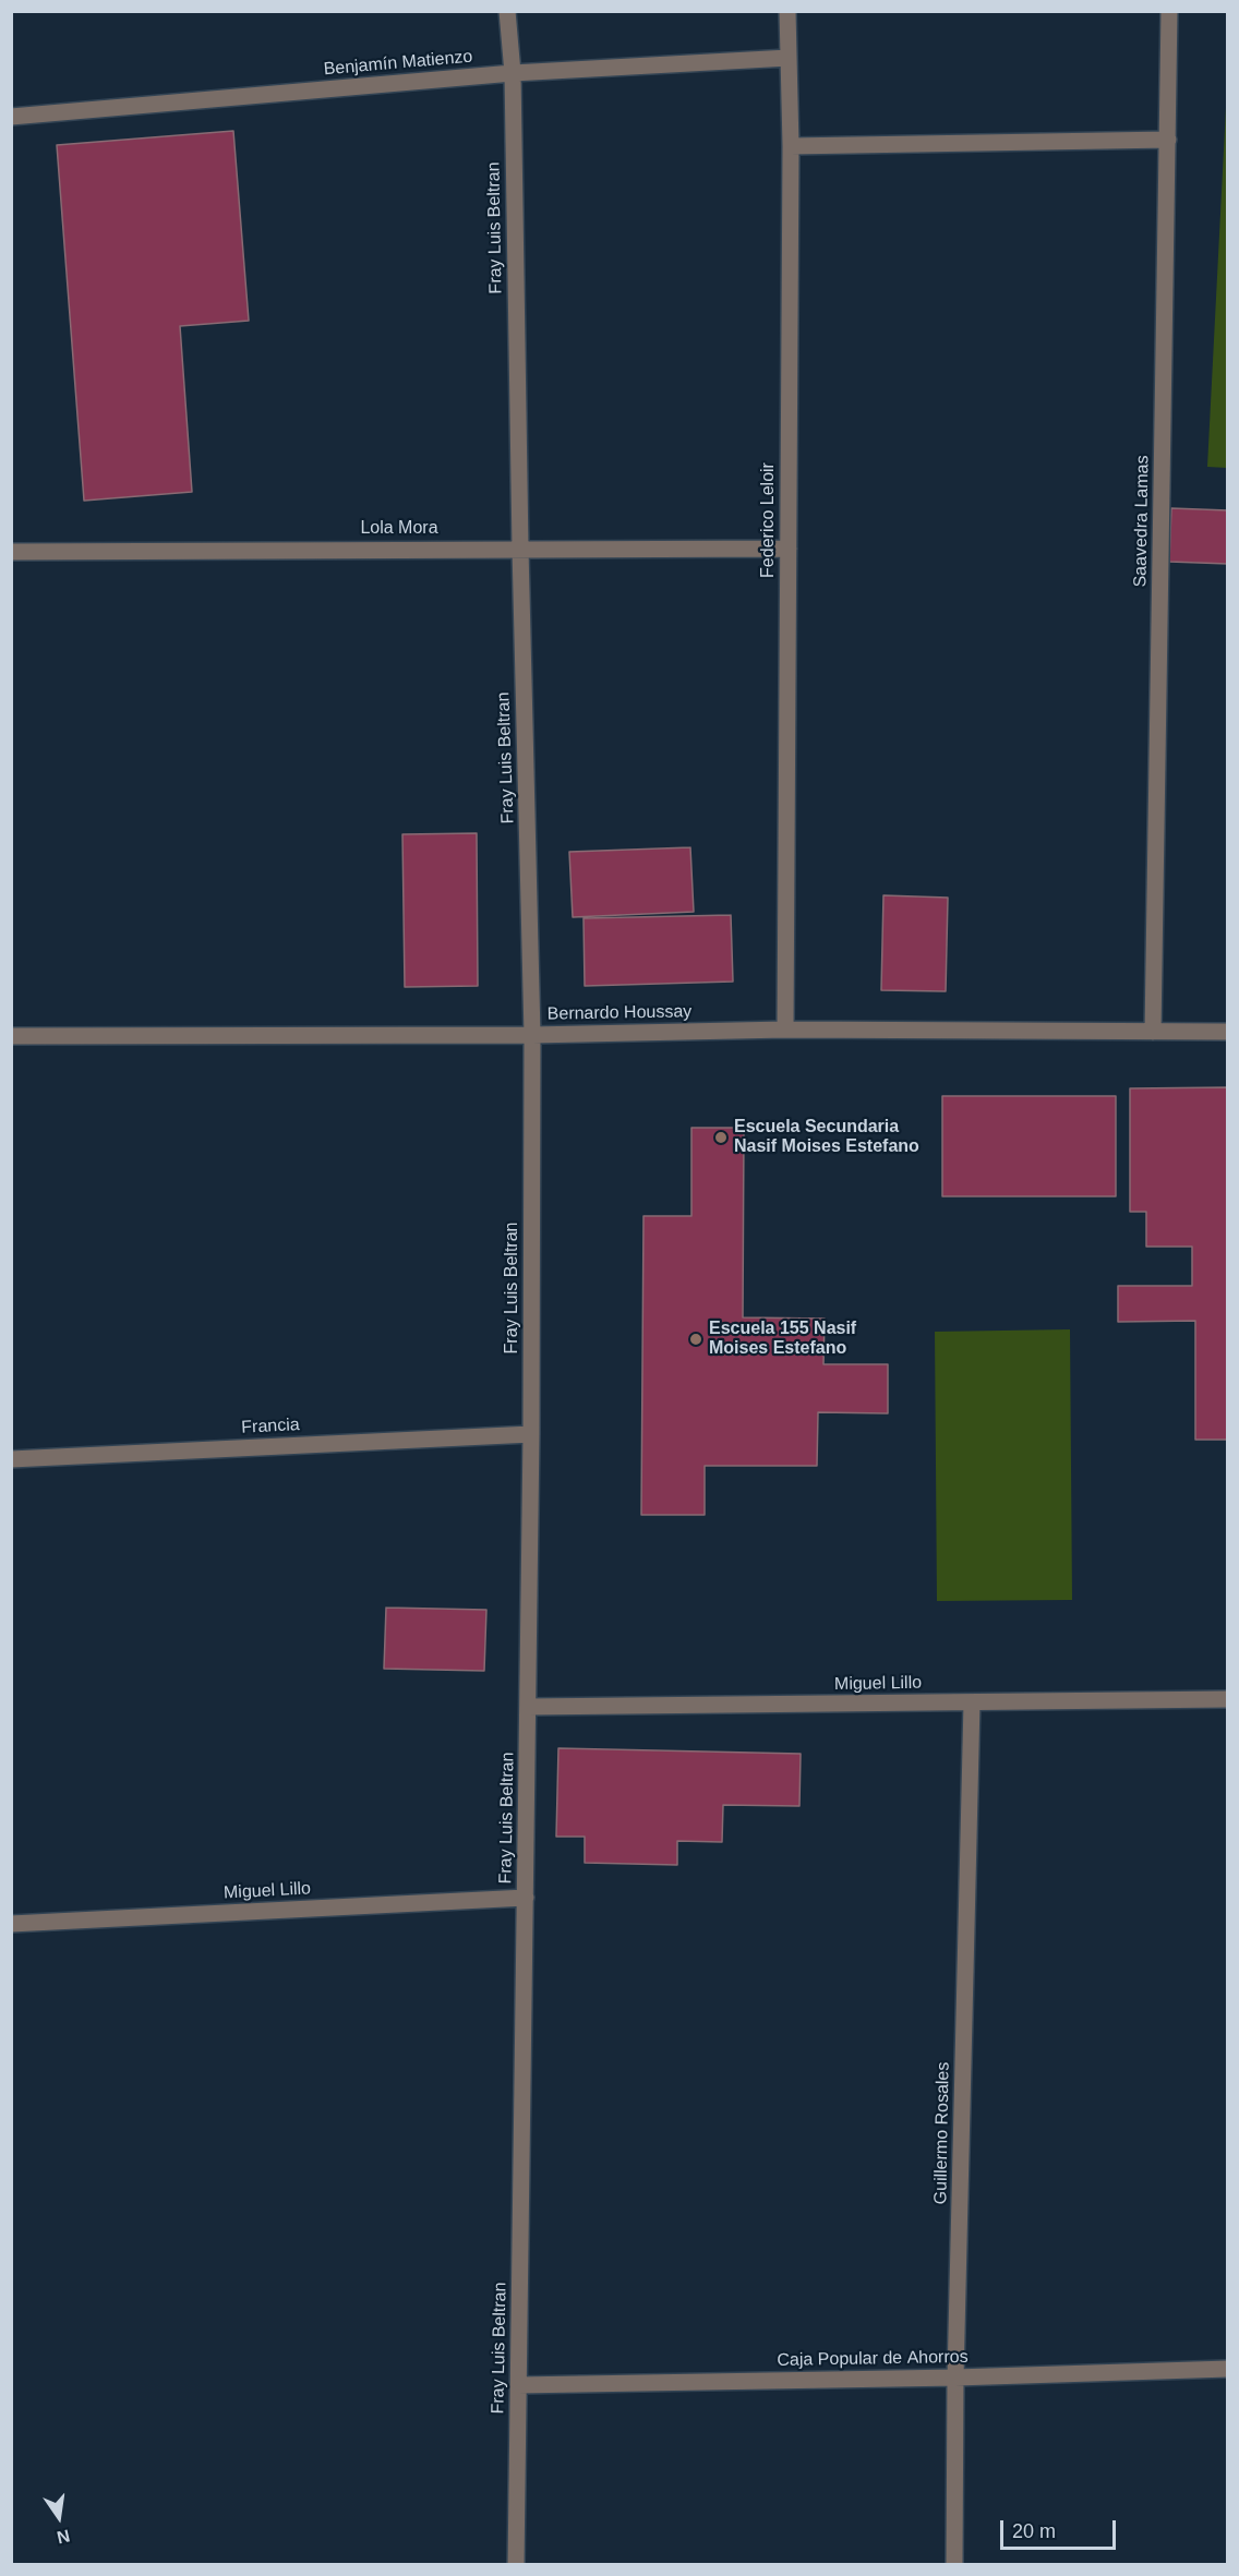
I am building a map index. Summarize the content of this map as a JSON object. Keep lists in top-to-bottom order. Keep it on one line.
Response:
{"streets":{"street":["Benjamín Matienzo","Fray Luis Beltran","Federico Leloir","Saavedra Lamas","Lola Mora","Bernardo Houssay","Francia","Miguel Lillo","Guillermo Rosales","Caja Popular de Ahorros"]},"crossings":[["Benjamín Matienzo","Fray Luis Beltran"],["Benjamín Matienzo","Federico Leloir"],["Fray Luis Beltran","Lola Mora"],["Fray Luis Beltran","Bernardo Houssay"],["Fray Luis Beltran","Francia"],["Fray Luis Beltran","Miguel Lillo"],["Fray Luis Beltran","Caja Popular de Ahorros"],["Federico Leloir","Lola Mora"],["Federico Leloir","Bernardo Houssay"],["Saavedra Lamas","Bernardo Houssay"],["Miguel Lillo","Guillermo Rosales"],["Guillermo Rosales","Caja Popular de Ahorros"]],"places":["Escuela Secundaria Nasif Moises Estefano","Escuela 155 Nasif Moises Estefano"],"scale_bar":"20 m","north":"bottom"}
